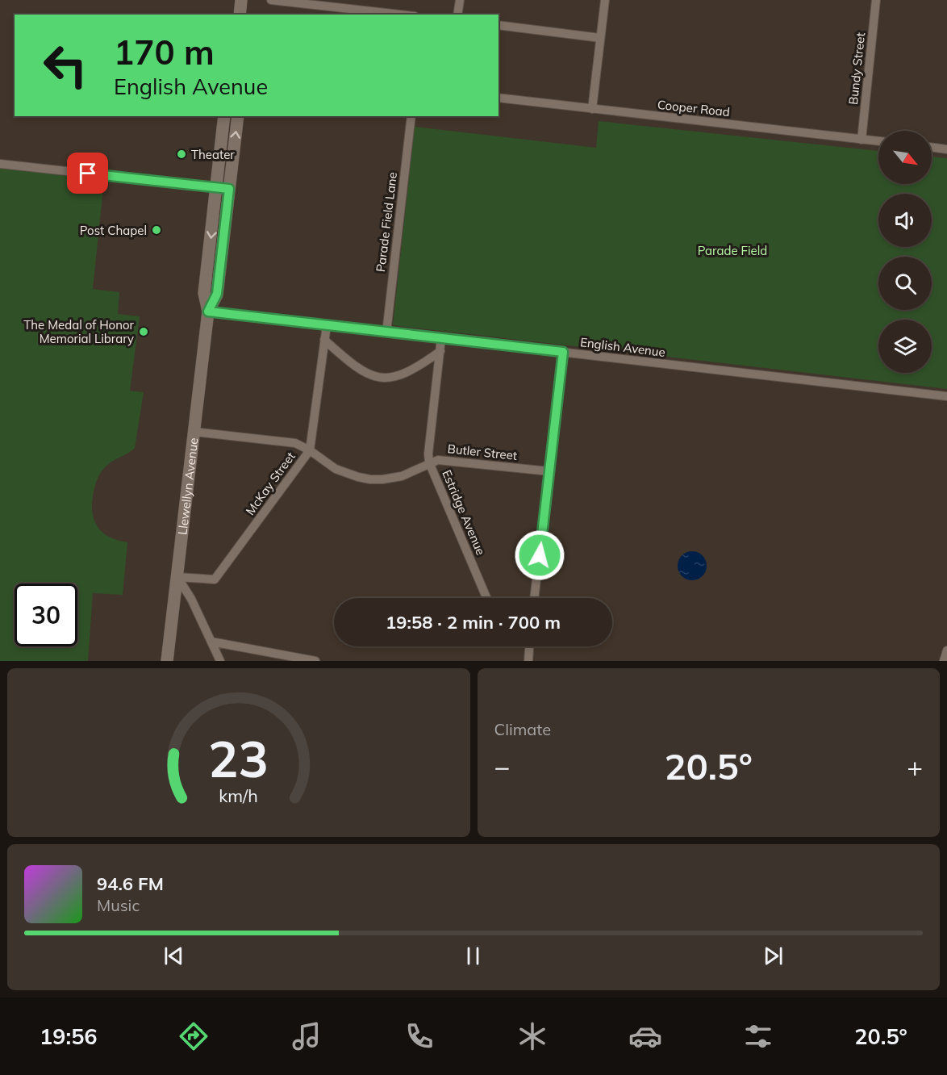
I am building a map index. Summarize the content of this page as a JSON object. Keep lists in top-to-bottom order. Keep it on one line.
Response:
{"streets":{"street":["Bundy Street","Cooper Road","Parade Field Lane","English Avenue","Butler Street","McKay Street","Llewellyn Avenue","Estridge Avenue"]},"crossings":[["Bundy Street","Cooper Road"],["Parade Field Lane","English Avenue"],["English Avenue","McKay Street"],["English Avenue","Llewellyn Avenue"],["English Avenue","Estridge Avenue"],["Butler Street","McKay Street"],["Butler Street","Llewellyn Avenue"],["Butler Street","Estridge Avenue"],["McKay Street","Llewellyn Avenue"]],"parks":["Parade Field"],"places":["Theater","Post Chapel","The Medal of Honor Memorial Library"],"north":"bottom right","page":{"turn":["170 m","English Avenue"],"limit":"30","trip":"19:58 · 2 min · 700 m","tile":"Climate","heat":["−","20.5°","+"],"song":["94.6 FM","Music"],"tabs":["19:56","20.5°"],"gauge":["23","km/h"]}}
